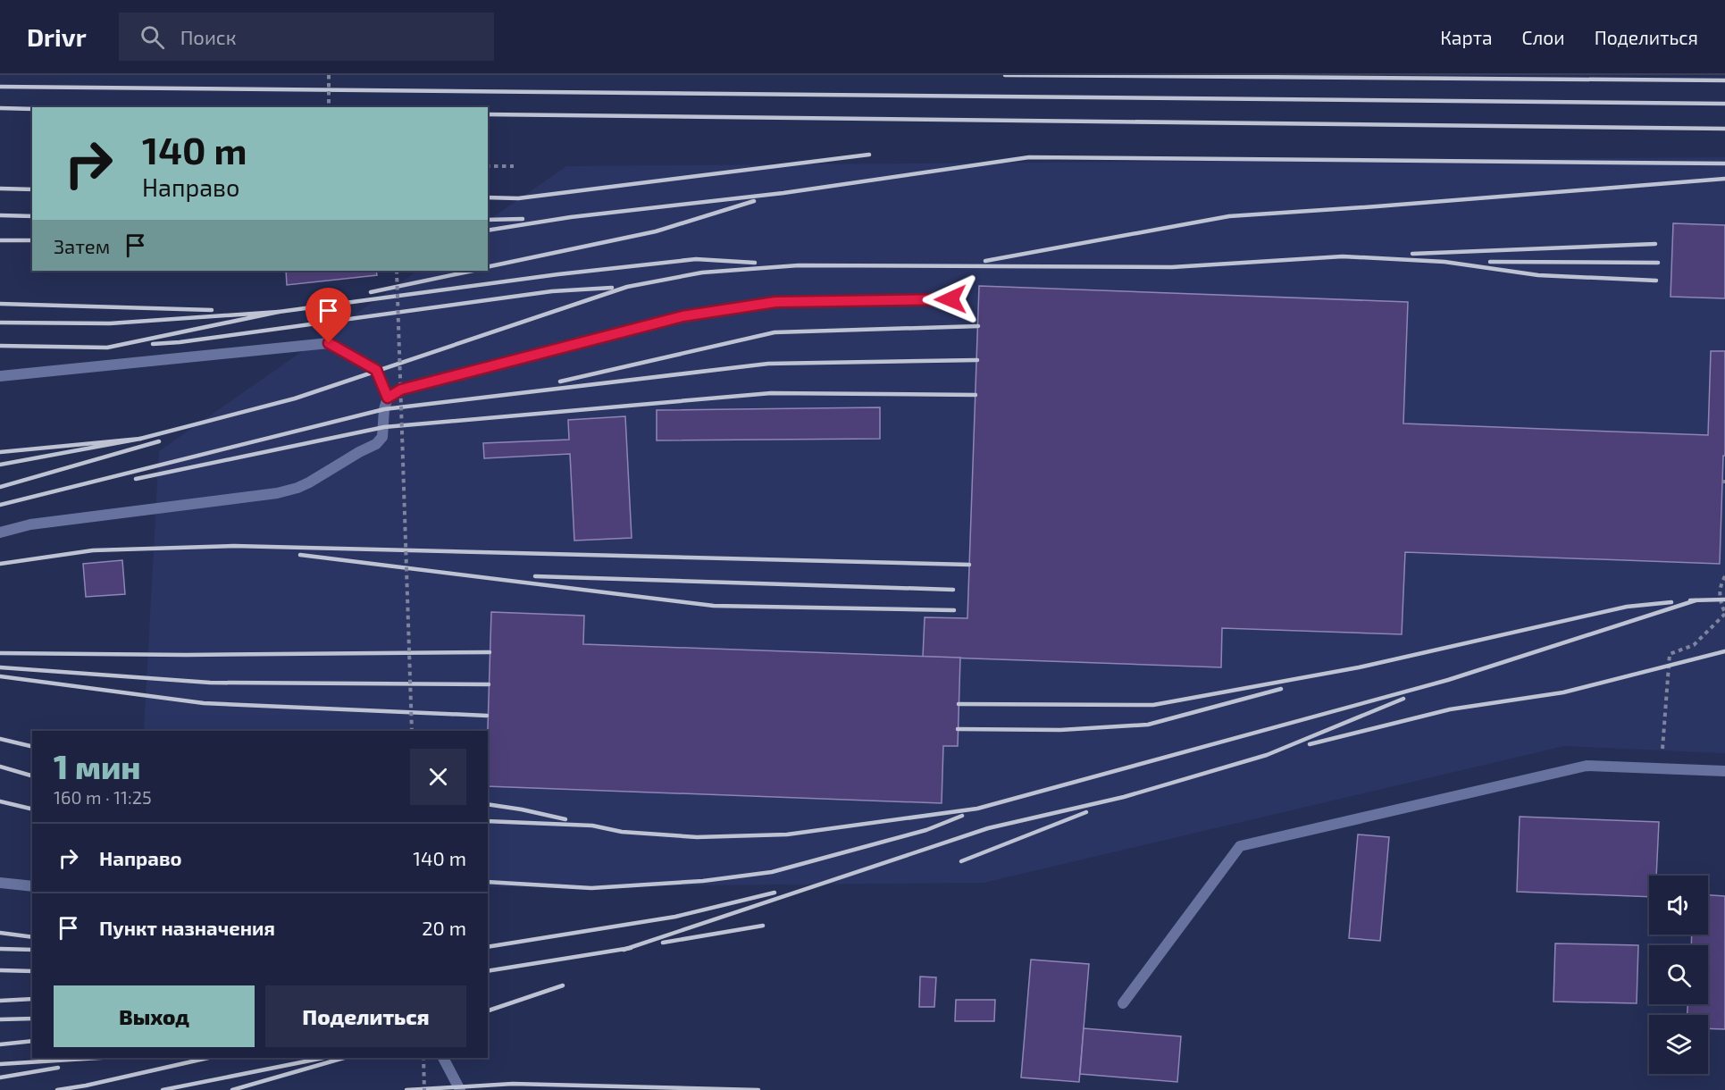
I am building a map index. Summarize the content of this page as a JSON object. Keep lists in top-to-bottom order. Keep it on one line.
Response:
{"page":{"header":"Drivr","search":"Поиск","nav":["Карта","Слои","Поделиться"],"turn":["140 m","Направо"],"then":"Затем","heading":["1 мин","160 m · 11:25"],"list":[{"name":"Направо","value":"140 m"},{"name":"Пункт назначения","value":"20 m"}],"buttons":["Выход","Поделиться"]}}
